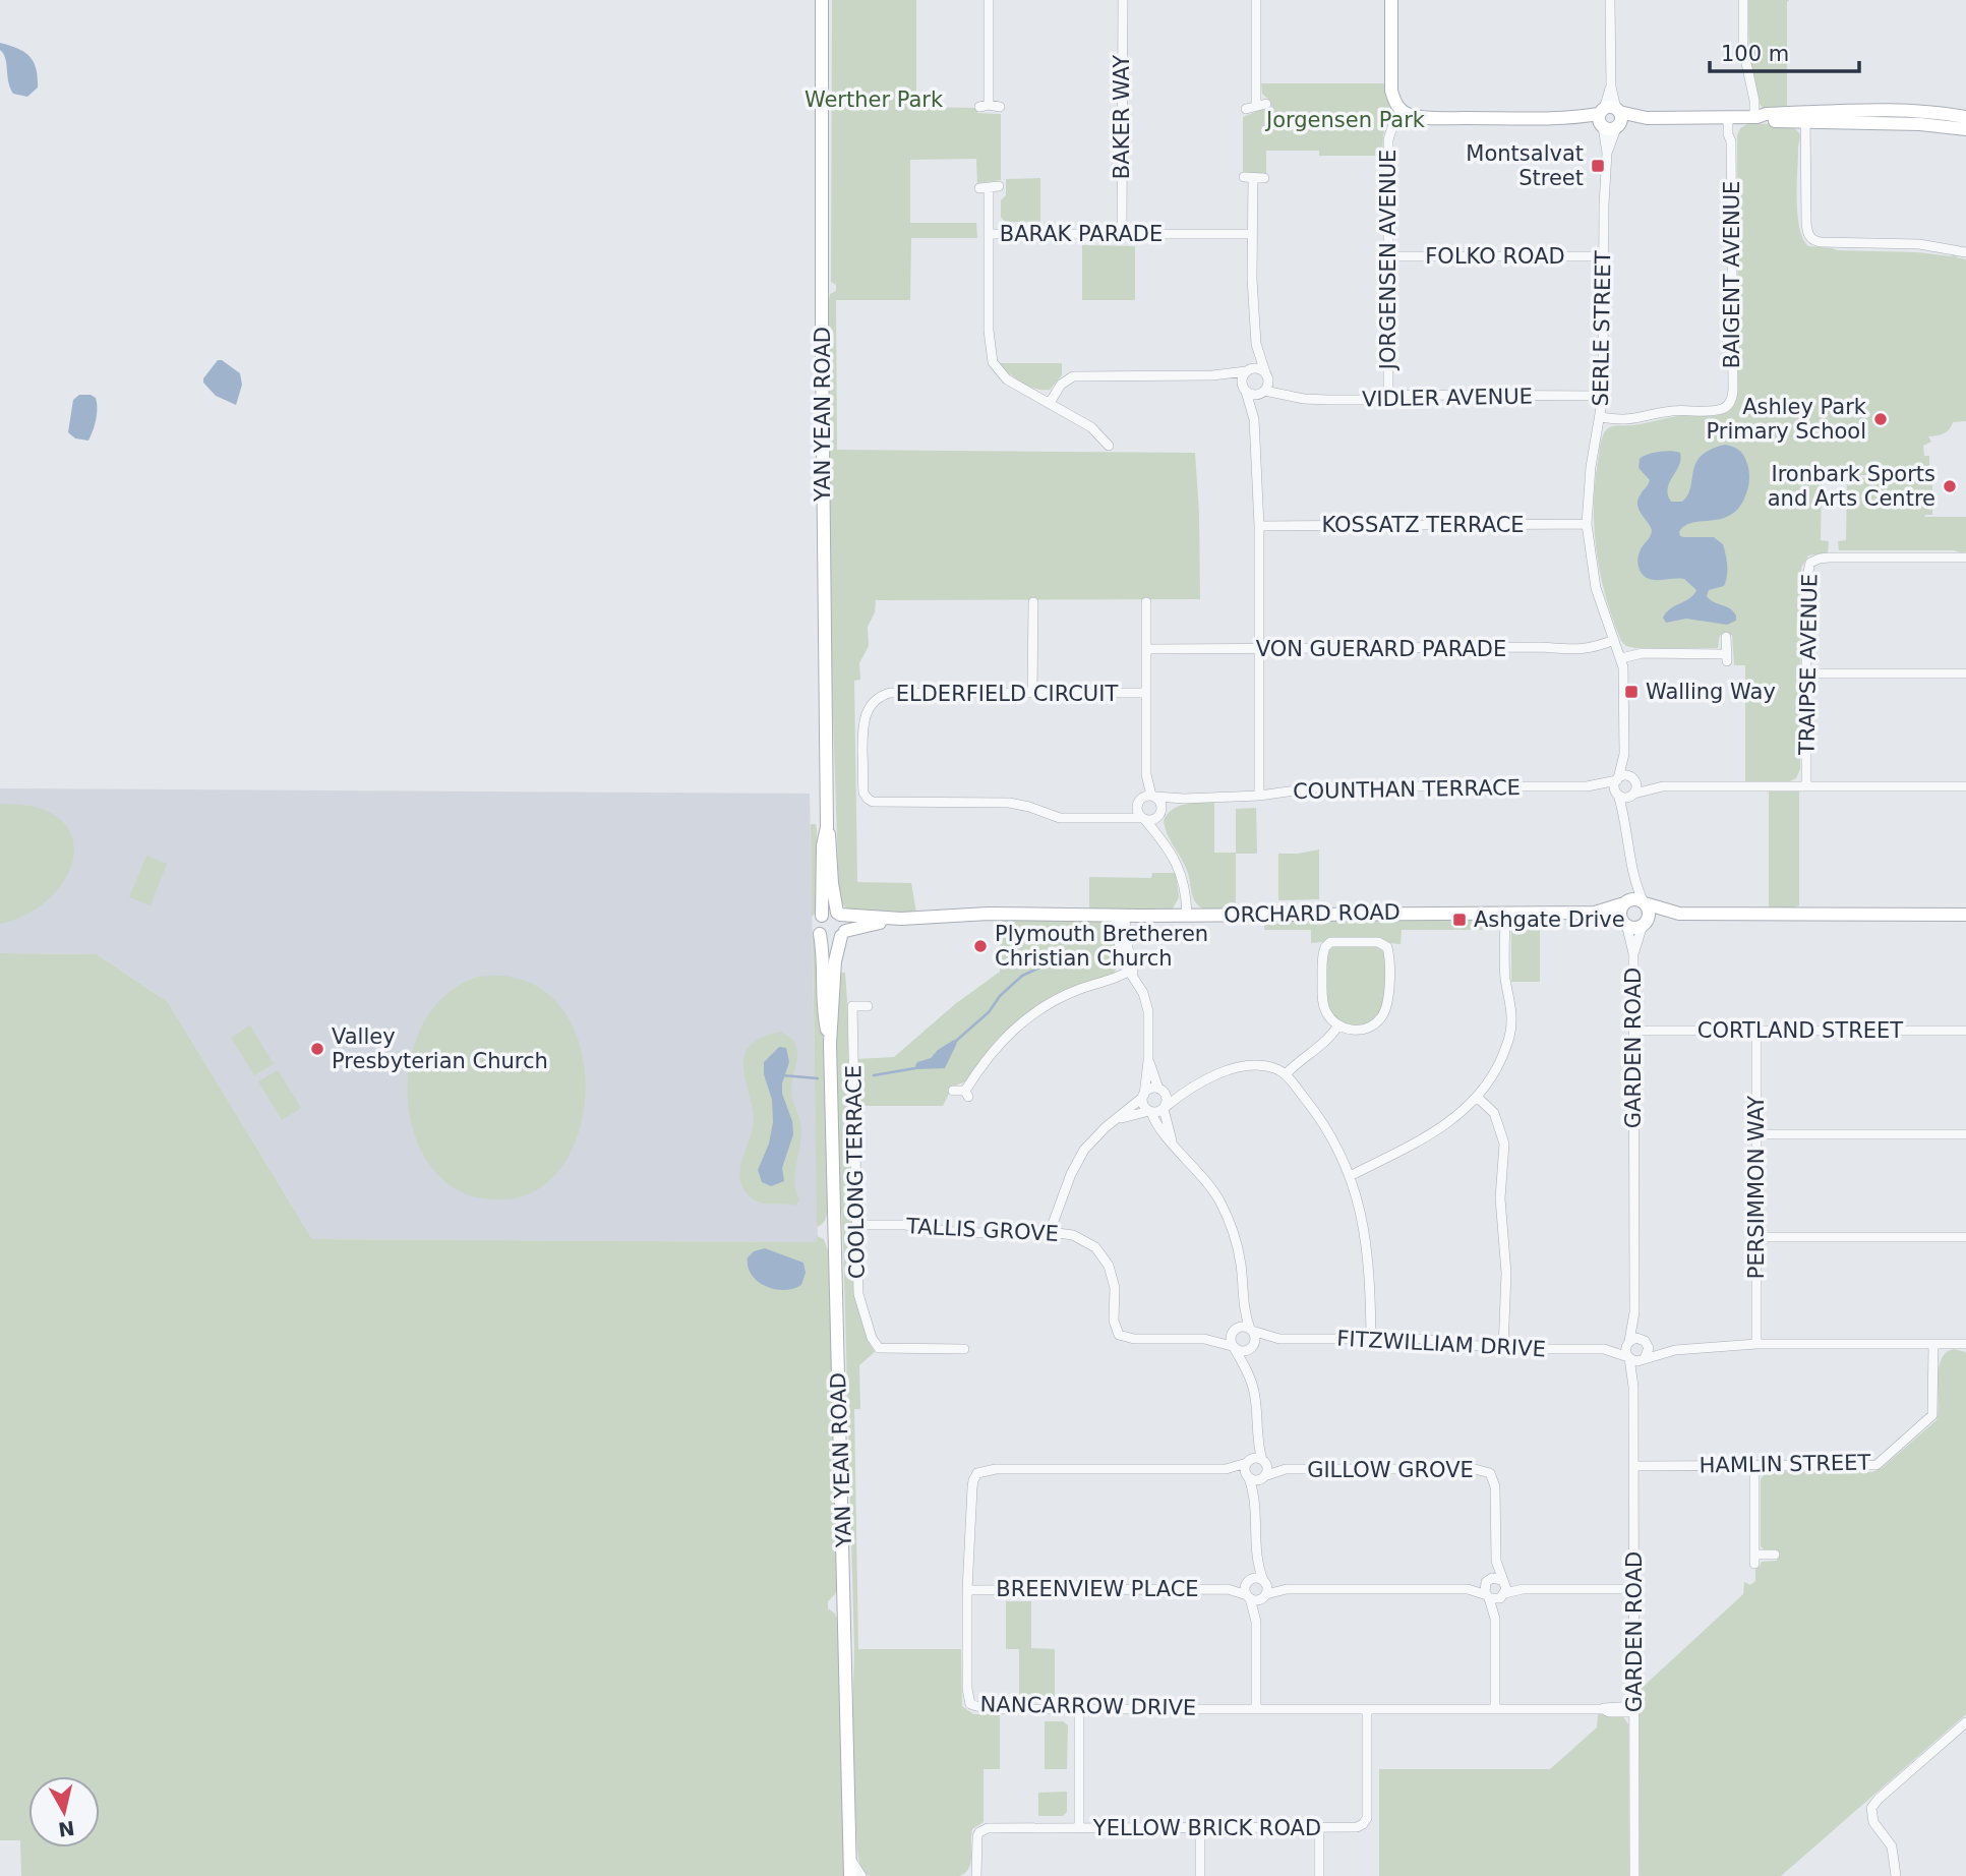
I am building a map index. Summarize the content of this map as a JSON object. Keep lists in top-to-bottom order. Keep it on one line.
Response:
{"streets":{"main road":["YAN YEAN ROAD","ORCHARD ROAD"],"street":["BAKER WAY","BARAK PARADE","FOLKO ROAD","JORGENSEN AVENUE","BAIGENT AVENUE","SERLE STREET","VIDLER AVENUE","KOSSATZ TERRACE","VON GUERARD PARADE","TRAIPSE AVENUE","ELDERFIELD CIRCUIT","COUNTHAN TERRACE","CORTLAND STREET","GARDEN ROAD","COOLONG TERRACE","PERSIMMON WAY","TALLIS GROVE","FITZWILLIAM DRIVE","HAMLIN STREET","GILLOW GROVE","BREENVIEW PLACE","NANCARROW DRIVE","YELLOW BRICK ROAD"]},"crossings":[["BAKER WAY","BARAK PARADE"],["FOLKO ROAD","JORGENSEN AVENUE"],["FOLKO ROAD","SERLE STREET"],["JORGENSEN AVENUE","VIDLER AVENUE"],["BAIGENT AVENUE","SERLE STREET"],["SERLE STREET","VIDLER AVENUE"],["SERLE STREET","KOSSATZ TERRACE"],["SERLE STREET","VON GUERARD PARADE"],["SERLE STREET","COUNTHAN TERRACE"],["YAN YEAN ROAD","ORCHARD ROAD"],["ELDERFIELD CIRCUIT","COUNTHAN TERRACE"],["ORCHARD ROAD","GARDEN ROAD"],["CORTLAND STREET","GARDEN ROAD"],["CORTLAND STREET","PERSIMMON WAY"],["GARDEN ROAD","FITZWILLIAM DRIVE"],["GARDEN ROAD","HAMLIN STREET"],["GARDEN ROAD","NANCARROW DRIVE"],["COOLONG TERRACE","TALLIS GROVE"],["TALLIS GROVE","FITZWILLIAM DRIVE"],["GILLOW GROVE","NANCARROW DRIVE"],["BREENVIEW PLACE","NANCARROW DRIVE"],["NANCARROW DRIVE","YELLOW BRICK ROAD"]],"parks":["Werther Park","Jorgensen Park"],"places":{"transit":["Montsalvat Street","Walling Way","Ashgate Drive"],"other":["Ashley Park Primary School","Ironbark Sports and Arts Centre","Plymouth Bretheren Christian Church","Valley Presbyterian Church"]},"scale_bar":"100 m","north":"bottom"}
